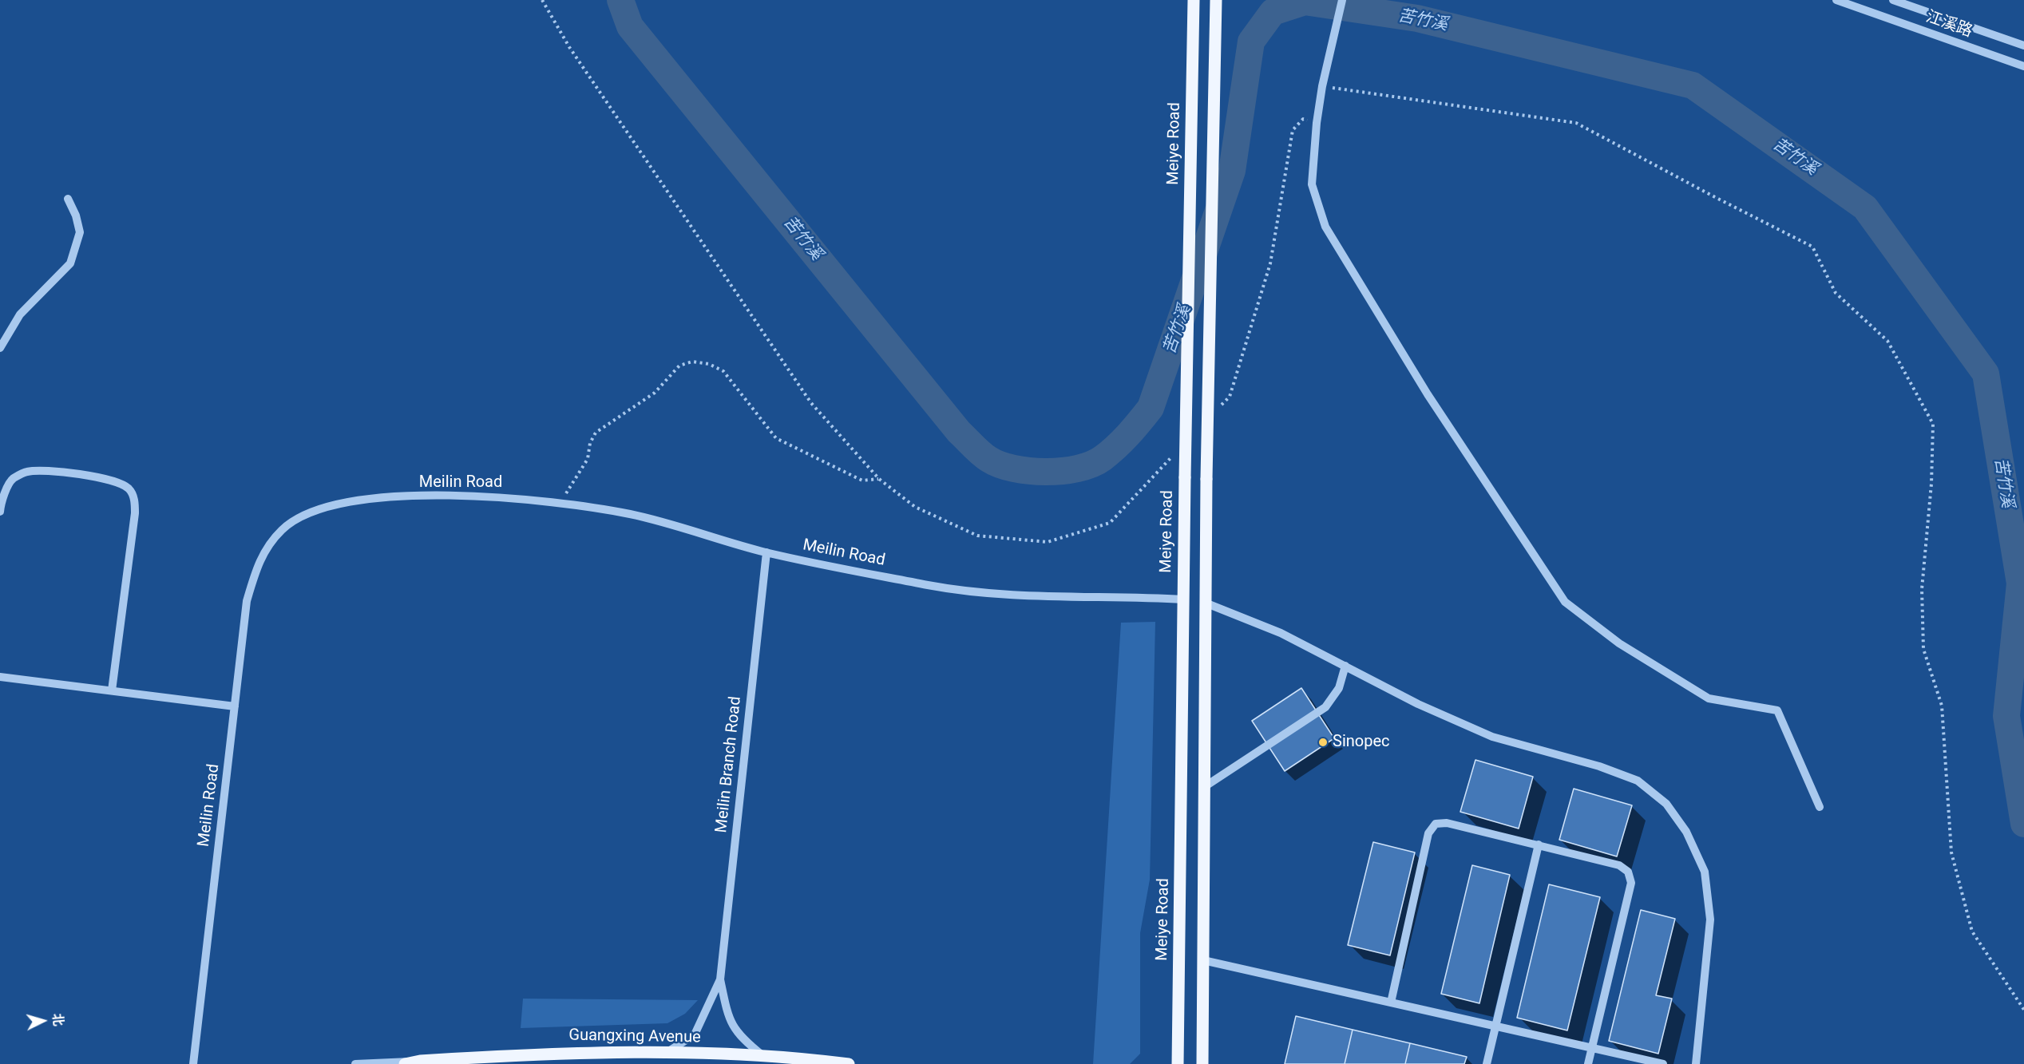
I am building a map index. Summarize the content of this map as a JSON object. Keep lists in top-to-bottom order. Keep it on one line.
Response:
{"streets":{"main road":["Meiye Road","Guangxing Avenue"],"street":["江溪路","Meilin Road","Meilin Branch Road"]},"crossings":[["Meiye Road","Meilin Road"],["Meilin Road","Meilin Branch Road"]],"water":["苦竹溪"],"places":["Sinopec"],"north":"right"}
